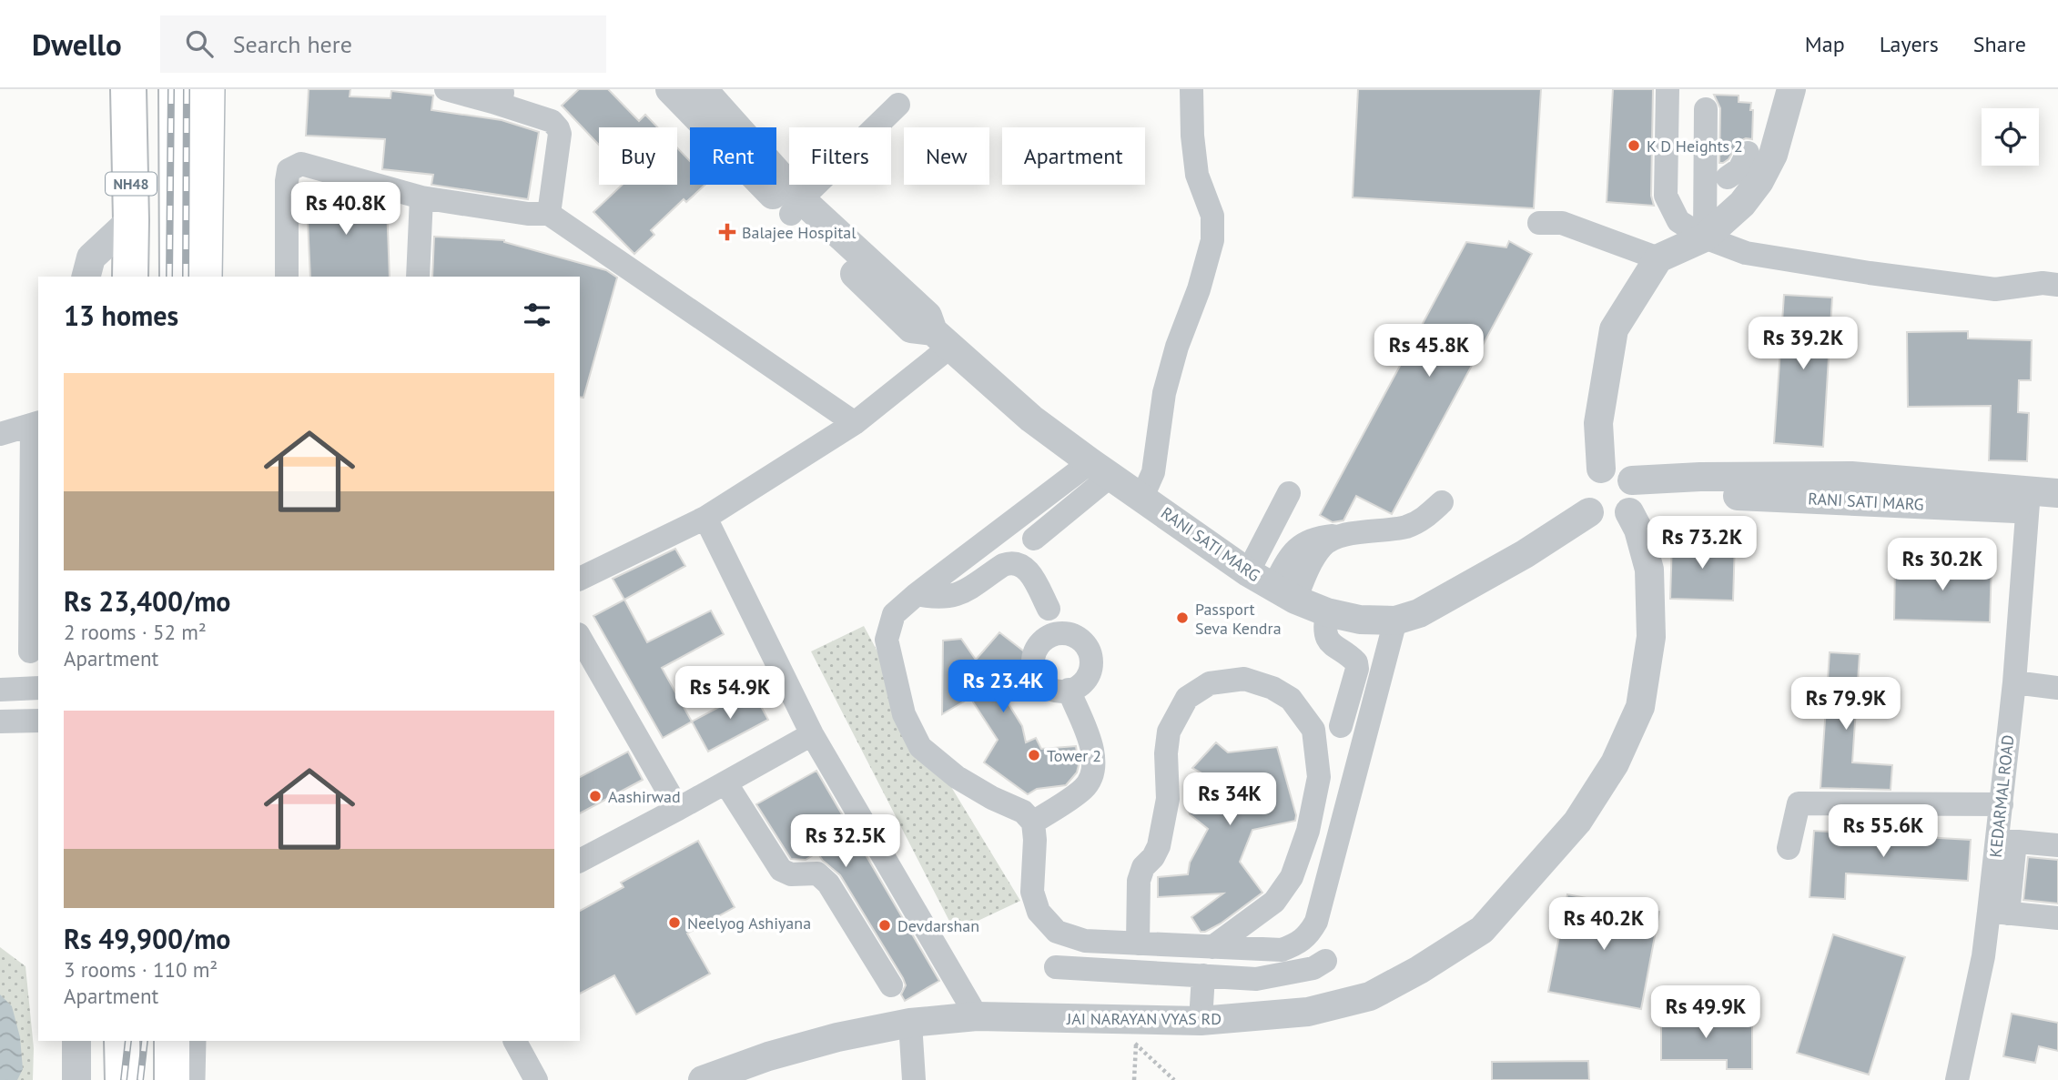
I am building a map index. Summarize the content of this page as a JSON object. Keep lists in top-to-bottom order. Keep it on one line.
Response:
{"streets":{"highway":["NH48"],"street":["RANI SATI MARG","KEDARMAL ROAD","JAI NARAYAN VYAS RD"]},"crossings":[["RANI SATI MARG","KEDARMAL ROAD"],["RANI SATI MARG","JAI NARAYAN VYAS RD"]],"places":{"other":["K D Heights 2","Passport Seva Kendra","Tower 2","Aashirwad","Neelyog Ashiyana","Devdarshan"],"health":["Balajee Hospital"]},"page":{"header":"Dwello","search":"Search here","nav":["Map","Layers","Share"],"chip":["Buy","Rent","Filters","New","Apartment"],"price":["Rs 40.8K","Rs 39.2K","Rs 45.8K","Rs 73.2K","Rs 30.2K","Rs 23.4K","Rs 54.9K","Rs 79.9K","Rs 34K","Rs 55.6K","Rs 32.5K","Rs 40.2K","Rs 49.9K"],"heading":"13 homes","list":[{"name":"Rs 23,400/mo","note":"2 rooms · 52 m² · Apartment"},{"name":"Rs 49,900/mo","note":"3 rooms · 110 m² · Apartment"}]}}
